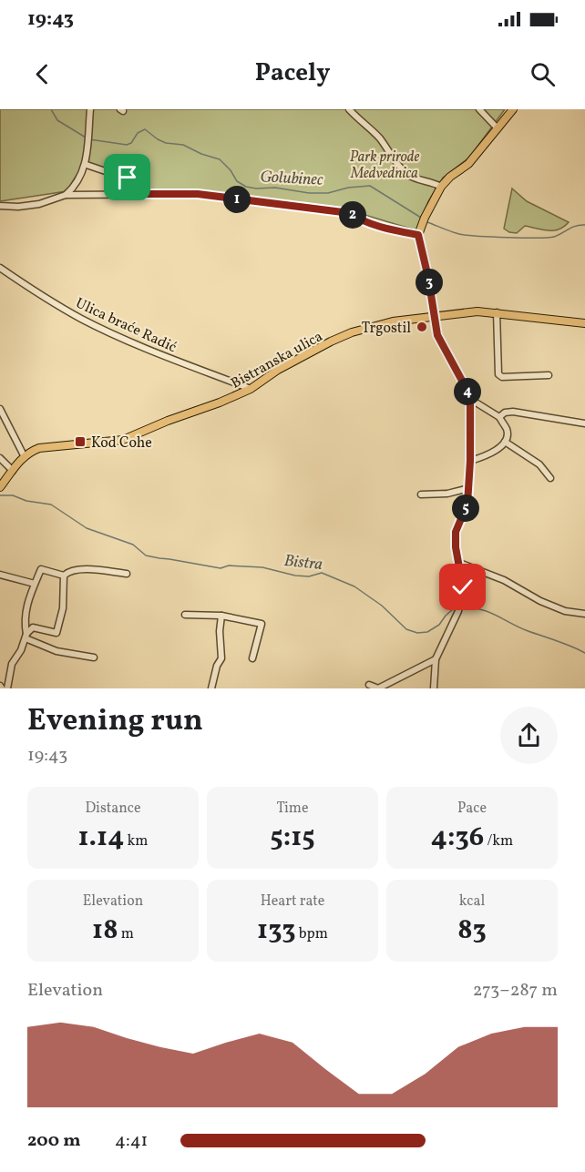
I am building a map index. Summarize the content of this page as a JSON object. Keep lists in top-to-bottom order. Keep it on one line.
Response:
{"streets":{"main road":["Bistranska ulica"],"street":["Ulica braće Radić"]},"crossings":[["Ulica braće Radić","Bistranska ulica"]],"water":["Golubinec","Bistra"],"parks":["Park prirode Medvednica"],"places":{"other":["Trgostil"],"transit":["Kod Cohe"]},"page":{"status":"19:43","header":"Pacely","pins":["1","2","3","4","5"],"heading":["Evening run","19:43"],"stats":[["Distance","1.14 km"],["Time","5:15"],["Pace","4:36 /km"],["Elevation","18 m"],["Heart rate","133 bpm"],["kcal","83"]],"chart":["Elevation","273–287 m"],"list":[{"name":"200 m","note":"4:41"}]}}
